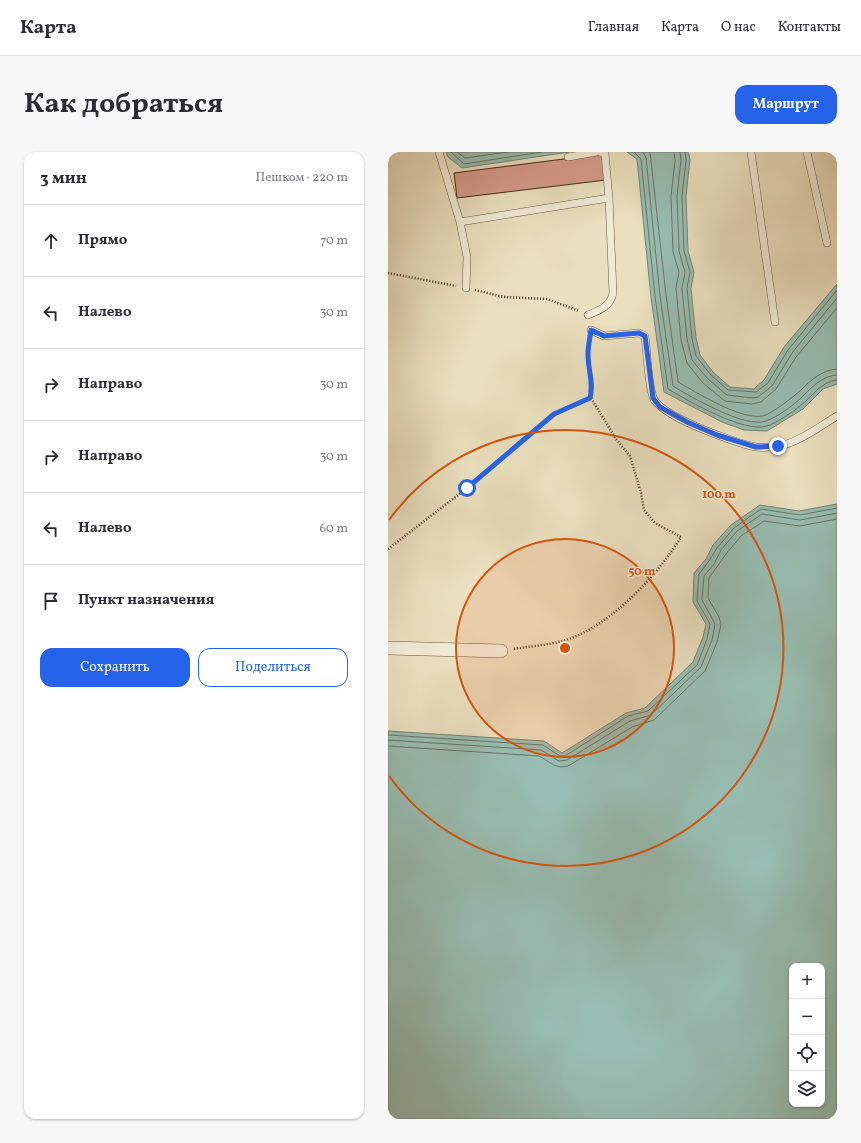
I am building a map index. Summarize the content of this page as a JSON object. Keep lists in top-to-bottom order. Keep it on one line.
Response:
{"page":{"header":"Карта","nav":["Главная","Карта","О нас","Контакты"],"title":"Как добраться","buttons":["Маршрут",["Сохранить","Поделиться"]],"heading":["3 мин","Пешком · 220 m"],"list":[["Прямо","70 m"],["Налево","30 m"],["Направо","30 m"],["Направо","30 m"],["Налево","60 m"],"Пункт назначения"],"map_buttons":["+","−"]},"rings":["100 m","50 m"]}
